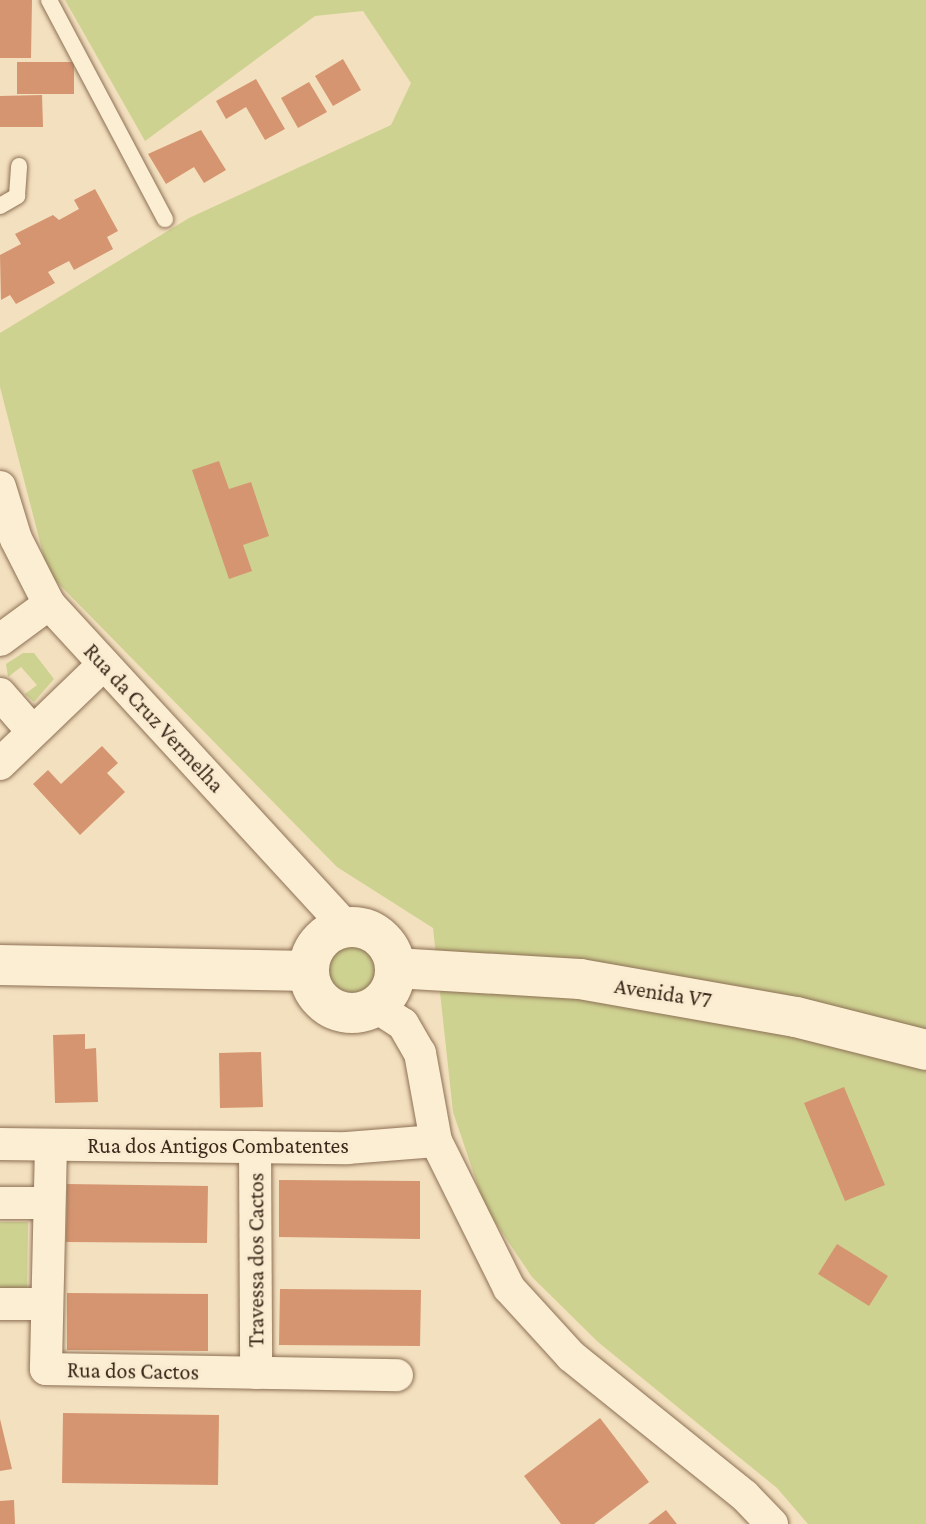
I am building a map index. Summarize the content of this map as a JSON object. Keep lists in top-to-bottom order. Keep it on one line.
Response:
{"streets":{"street":["Rua da Cruz Vermelha","Avenida V7","Rua dos Antigos Combatentes","Travessa dos Cactos","Rua dos Cactos"]},"crossings":[["Rua da Cruz Vermelha","Avenida V7"],["Rua dos Antigos Combatentes","Travessa dos Cactos"],["Rua dos Antigos Combatentes","Rua dos Cactos"],["Travessa dos Cactos","Rua dos Cactos"]]}
